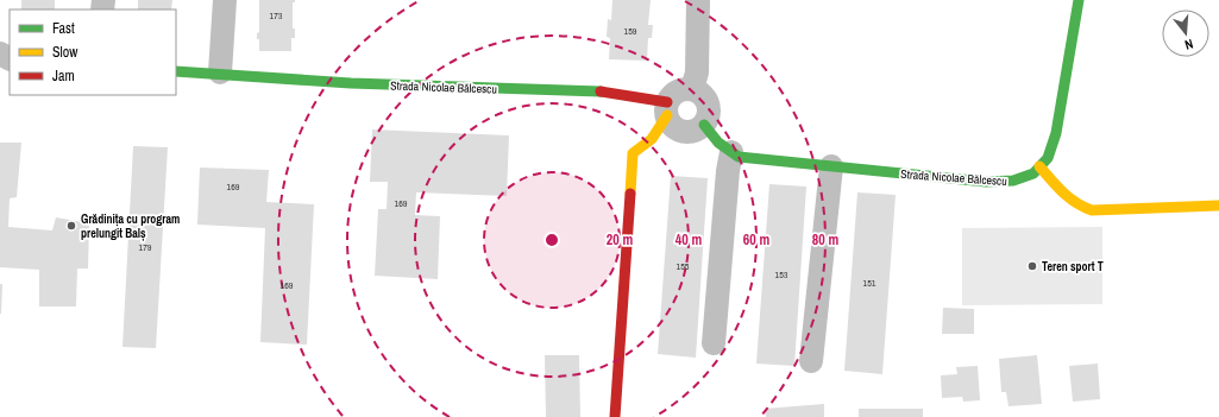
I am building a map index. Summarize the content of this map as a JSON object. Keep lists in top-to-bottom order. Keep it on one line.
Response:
{"streets":{"street":["Strada Nicolae Bălcescu"]},"places":["Grădinița cu program prelungit Balș","Teren sport T"],"house_numbers":["173","159","169","169","179","155","153","151","169"],"legend":["Fast","Slow","Jam"],"north":"bottom","rings":["20 m","40 m","60 m","80 m"]}
